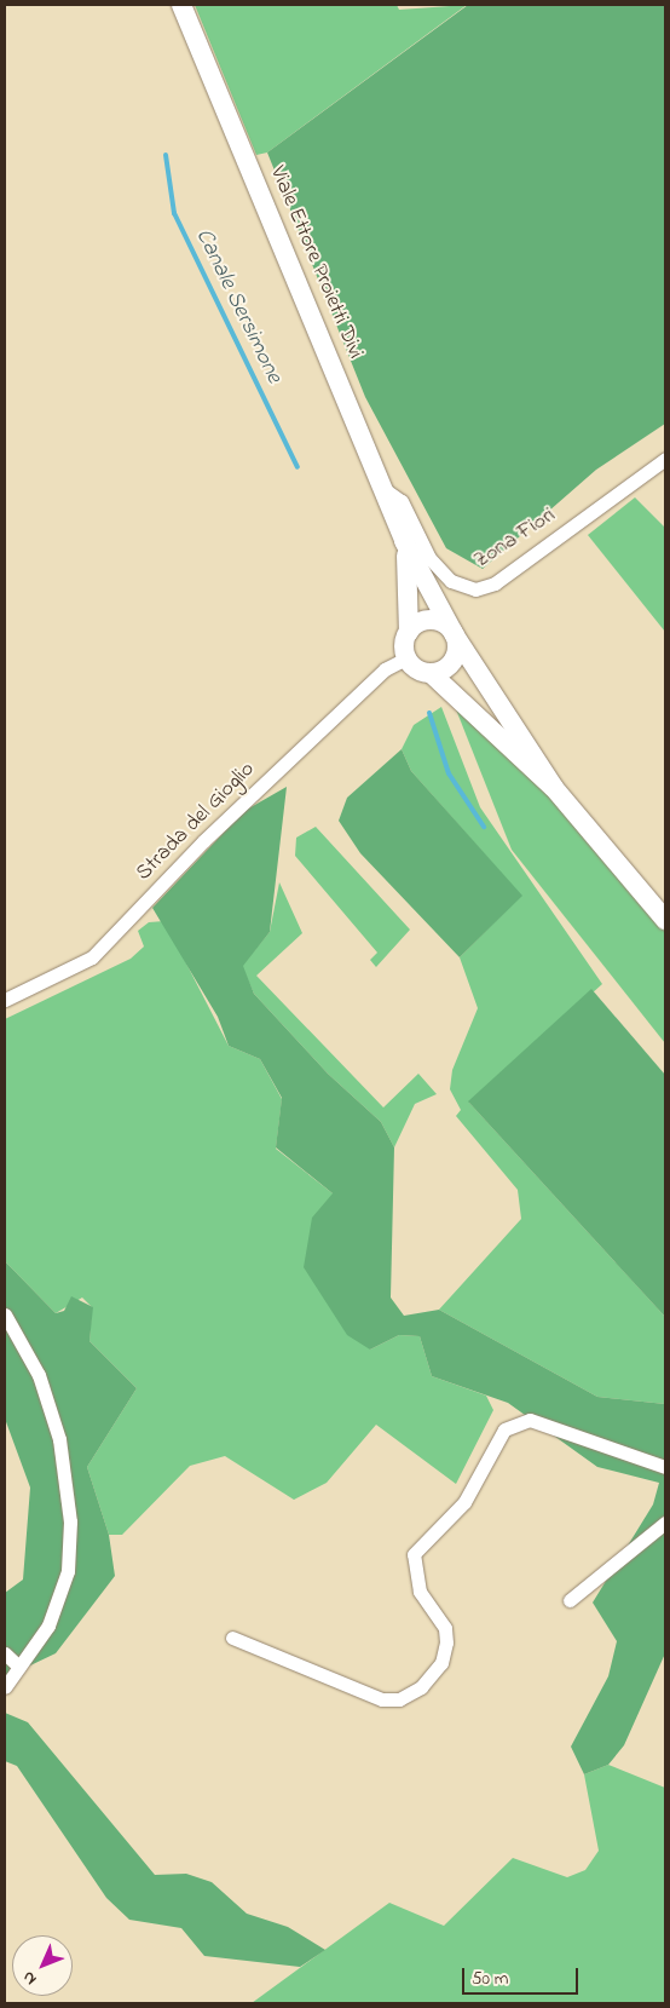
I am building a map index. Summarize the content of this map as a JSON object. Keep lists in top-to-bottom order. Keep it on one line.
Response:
{"streets":{"main road":["Viale Ettore Proietti Divi"],"street":["Zona Fiori","Strada del Gioglio"]},"crossings":[["Viale Ettore Proietti Divi","Zona Fiori"],["Viale Ettore Proietti Divi","Strada del Gioglio"]],"water":["Canale Sersimone"],"scale_bar":"50 m","north":"bottom left"}
